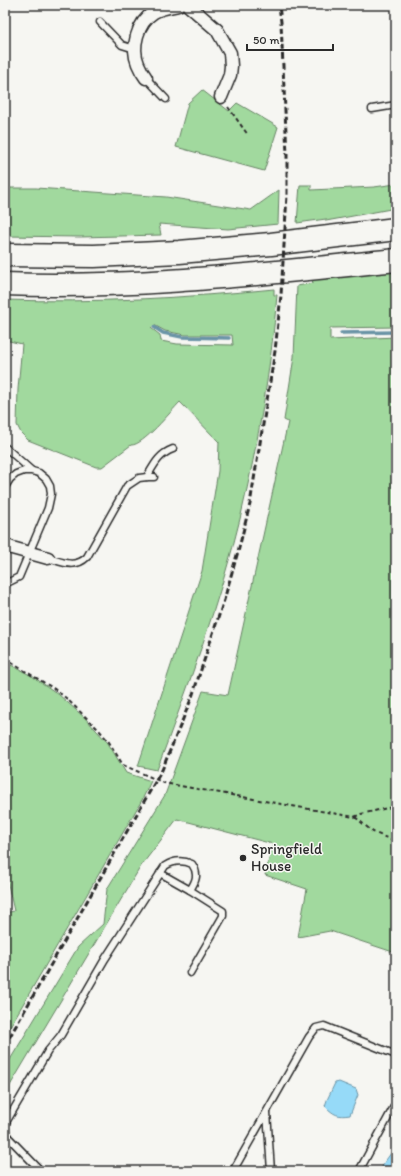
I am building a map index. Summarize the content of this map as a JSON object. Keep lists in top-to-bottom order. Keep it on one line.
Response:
{"places":["Springfield House"],"scale_bar":"50 m"}
